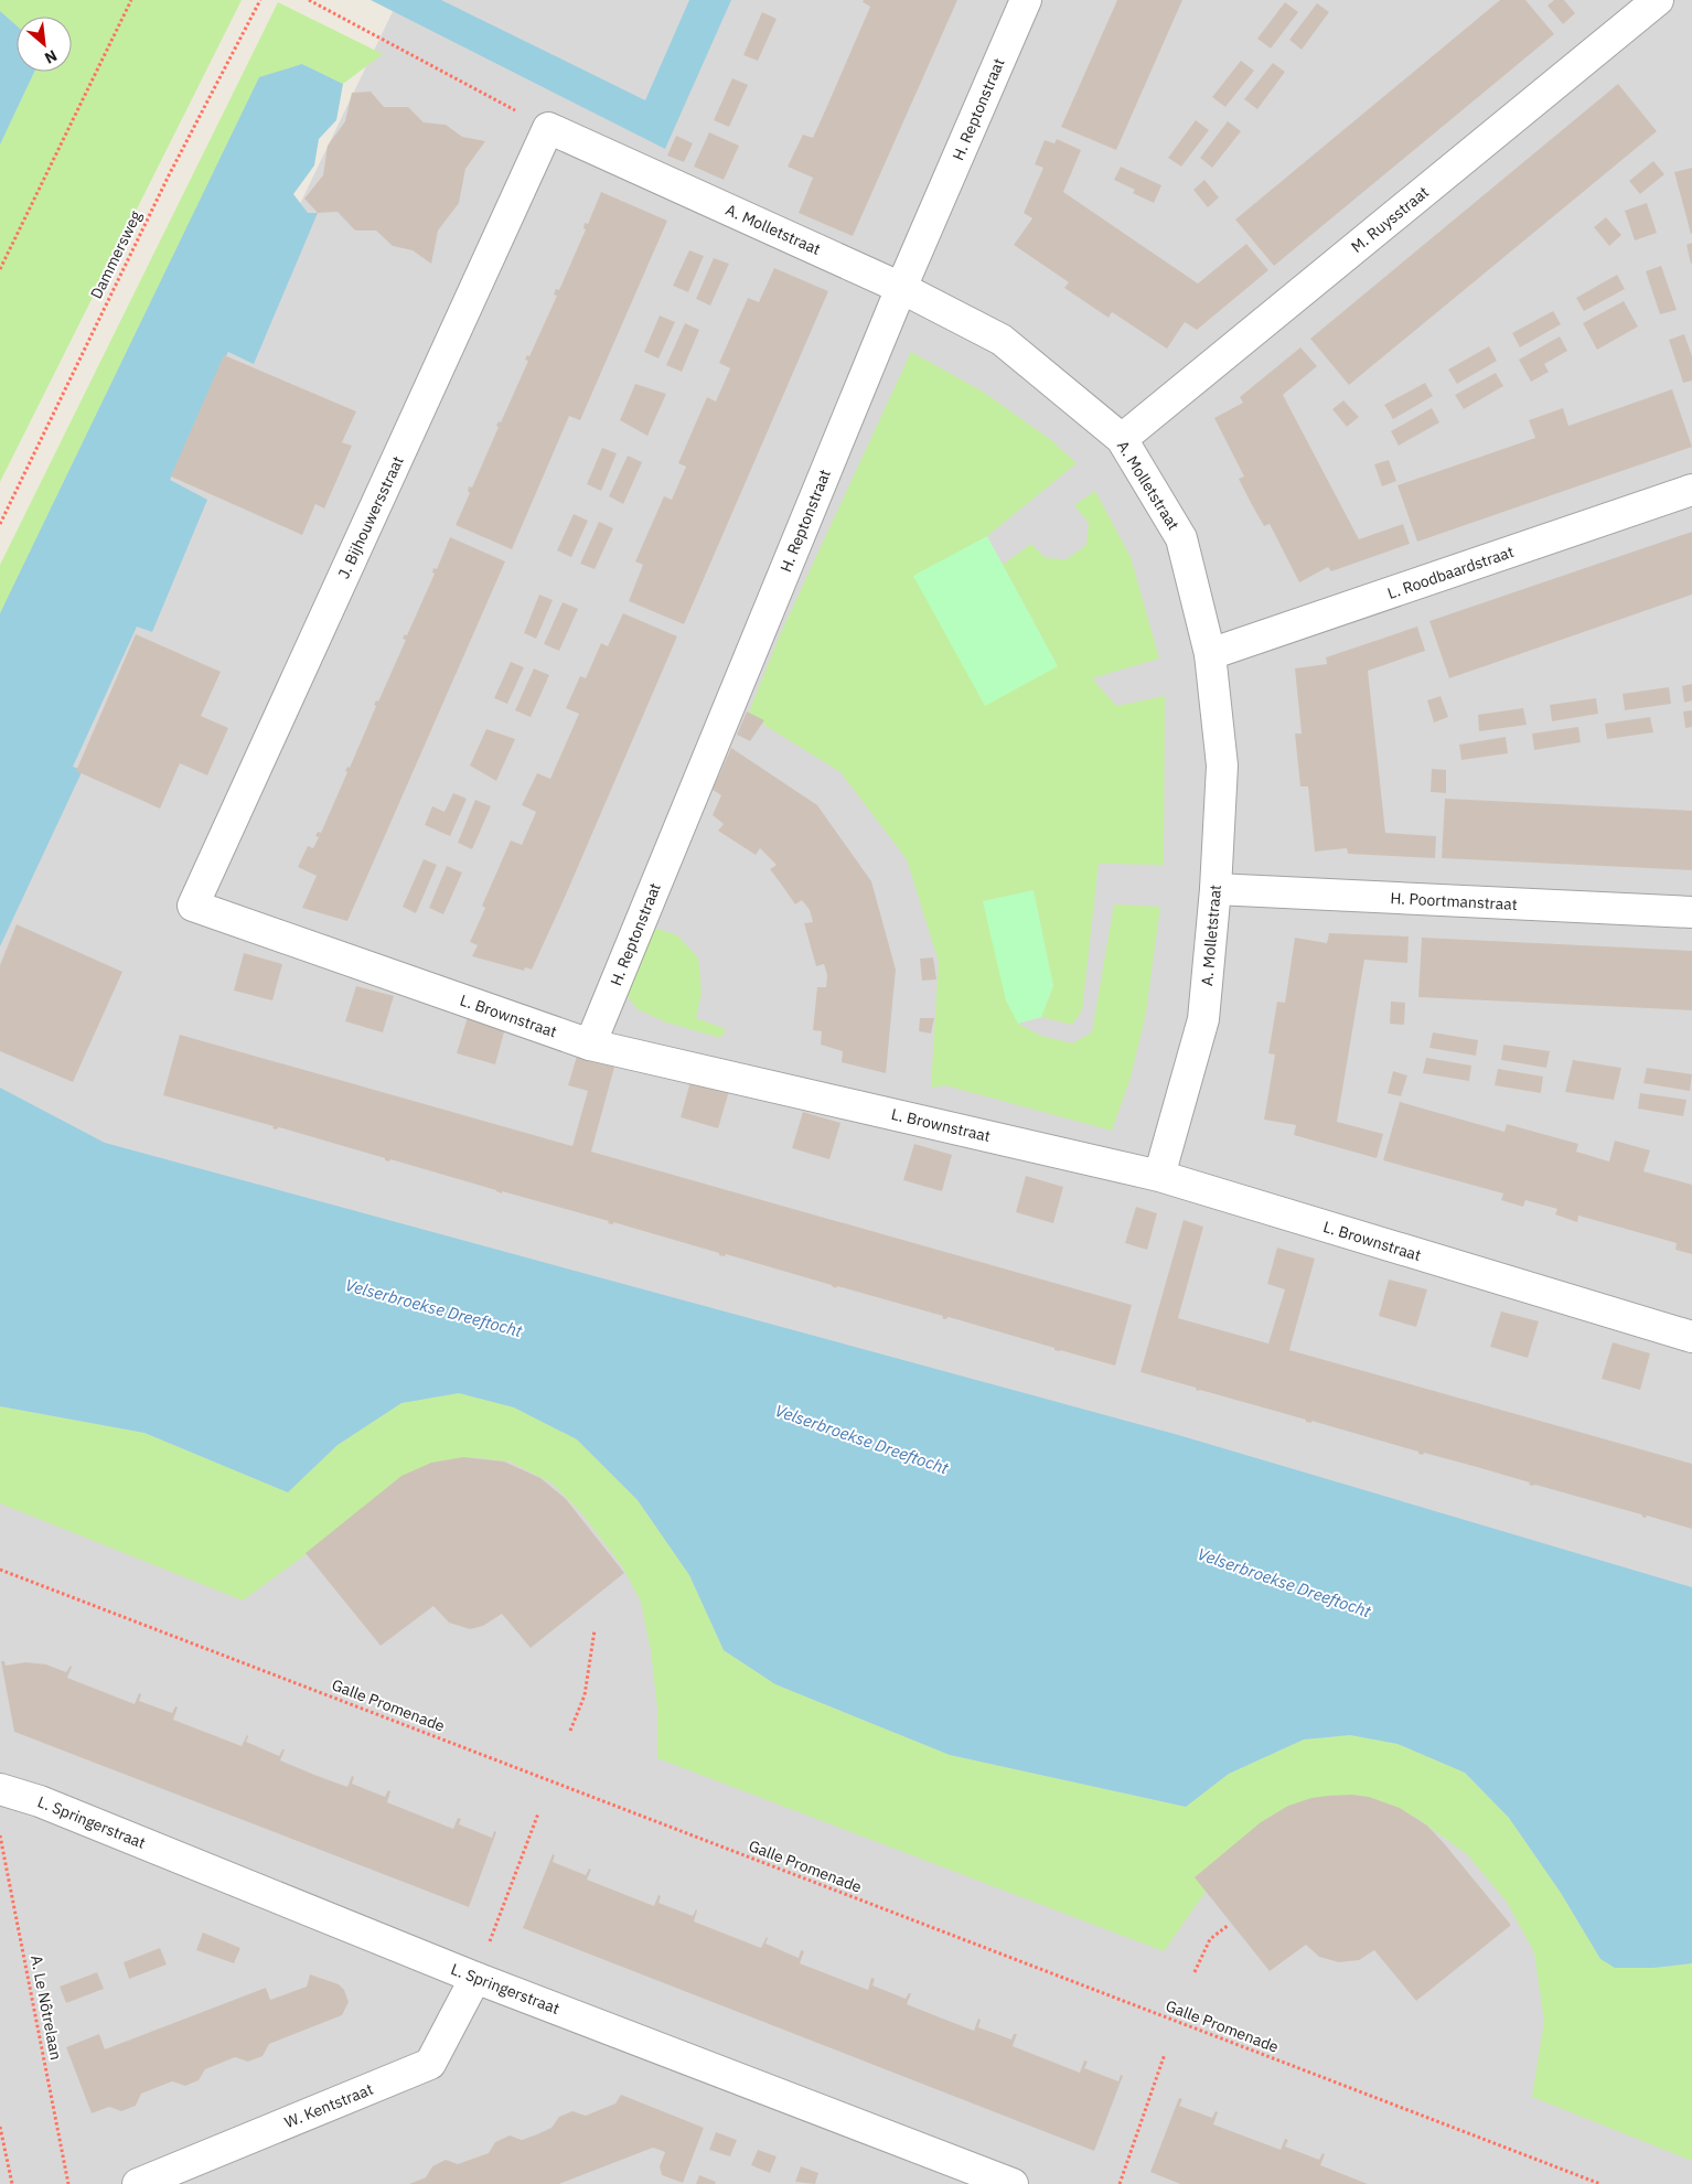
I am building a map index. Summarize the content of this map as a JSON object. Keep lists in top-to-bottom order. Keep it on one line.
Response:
{"streets":{"street":["H. Reptonstraat","M. Ruysstraat","A. Molletstraat","J. Bijhouwersstraat","L. Roodbaardstraat","H. Poortmanstraat","L. Brownstraat","L. Springerstraat","W. Kentstraat"],"path":["Dammersweg","Galle Promenade","A. Le Nôtrelaan"]},"crossings":[["H. Reptonstraat","A. Molletstraat"],["H. Reptonstraat","L. Brownstraat"],["M. Ruysstraat","A. Molletstraat"],["A. Molletstraat","J. Bijhouwersstraat"],["A. Molletstraat","L. Roodbaardstraat"],["A. Molletstraat","H. Poortmanstraat"],["A. Molletstraat","L. Brownstraat"],["J. Bijhouwersstraat","L. Brownstraat"],["L. Springerstraat","W. Kentstraat"]],"water":["Velserbroekse Dreeftocht"],"north":"bottom right"}
